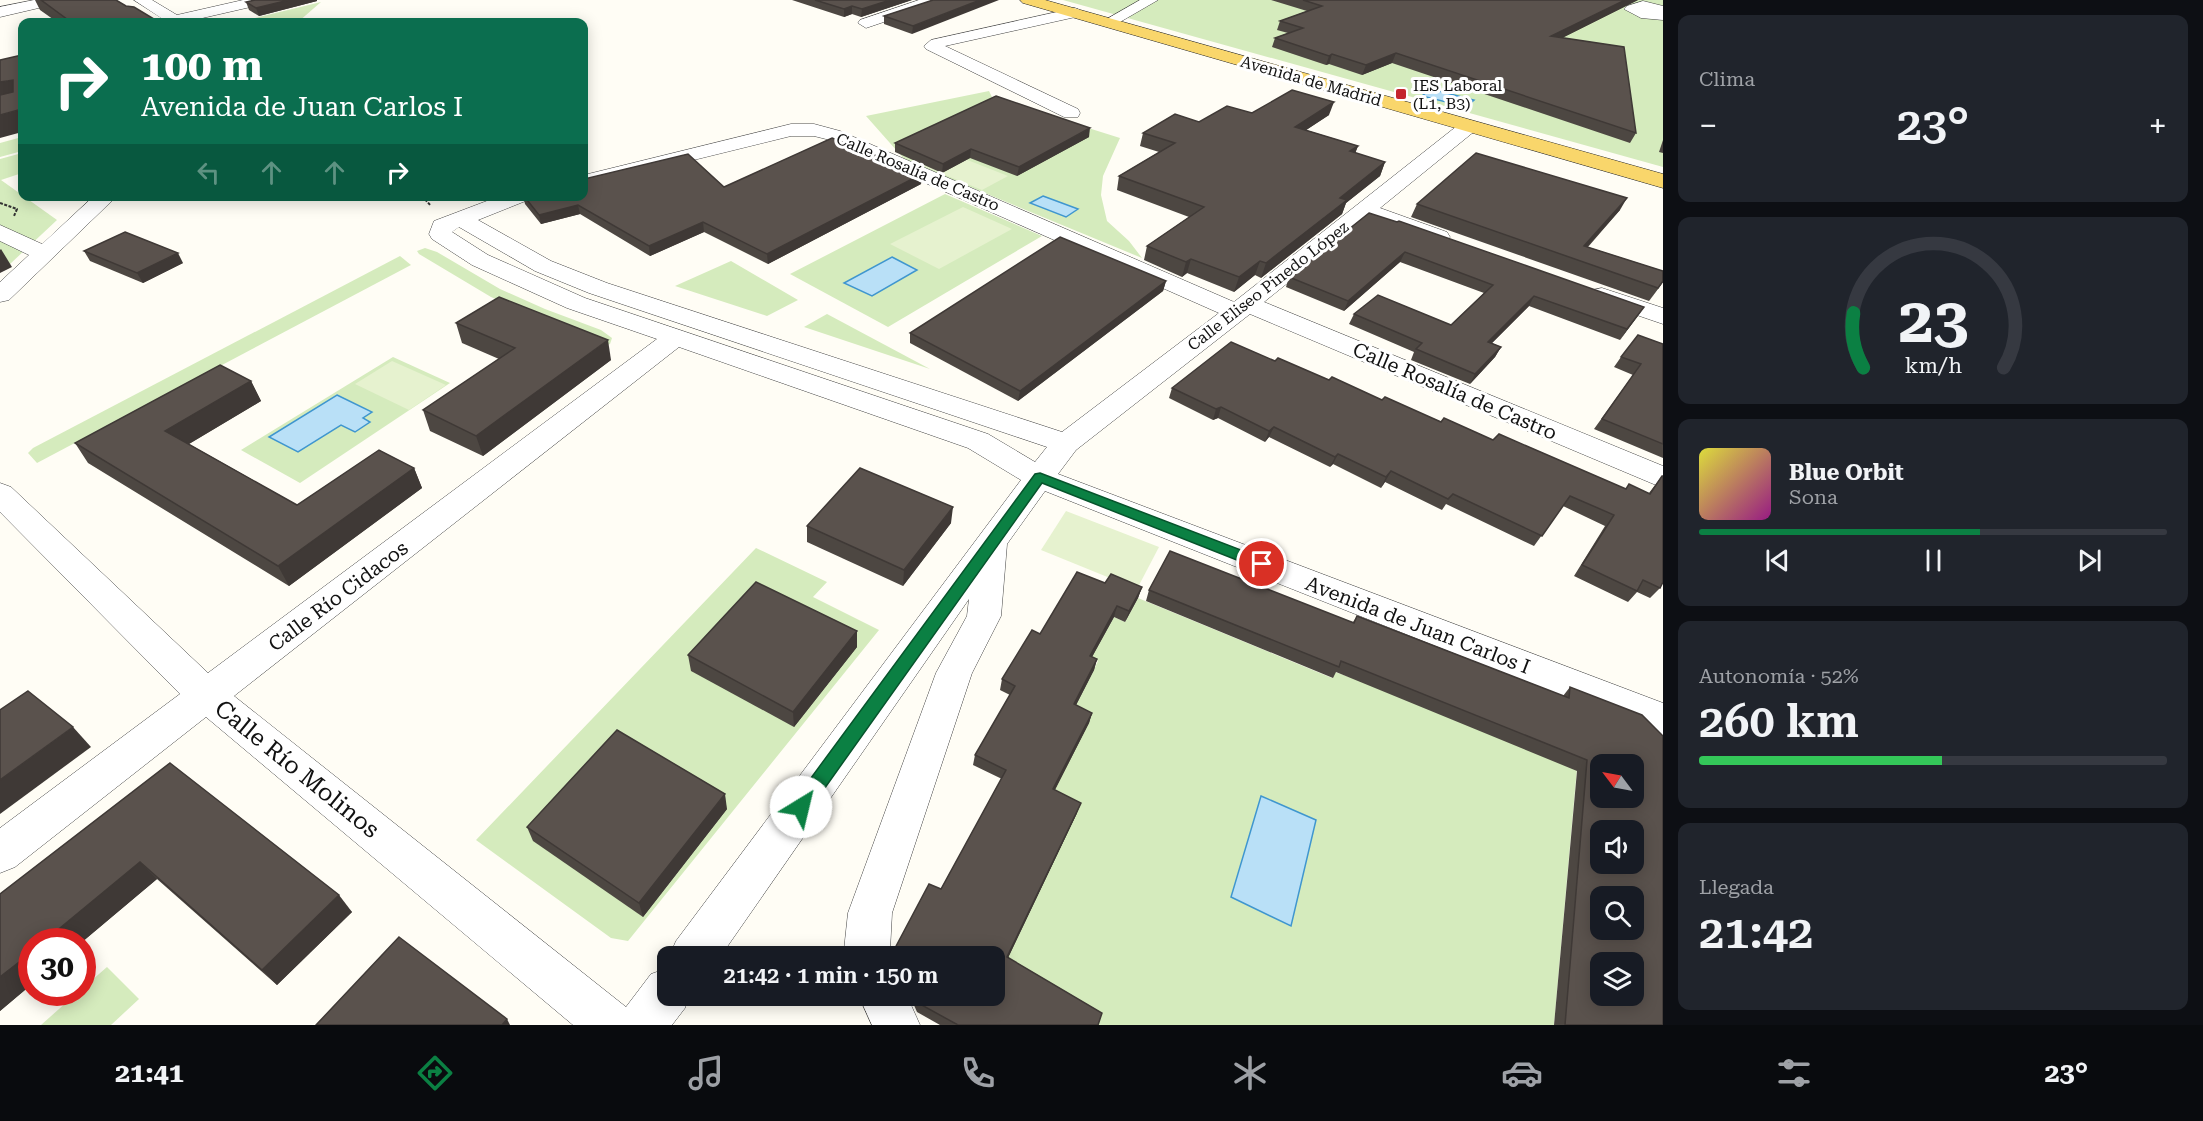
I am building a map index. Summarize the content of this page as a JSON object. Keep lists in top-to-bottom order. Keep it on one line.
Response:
{"streets":{"main road":["Avenida de Madrid"],"street":["Calle Rosalía de Castro","Calle Eliseo Pinedo López","Calle Río Cidacos","Avenida de Juan Carlos I","Calle Río Molinos"]},"crossings":[["Avenida de Madrid","Calle Eliseo Pinedo López"],["Calle Rosalía de Castro","Calle Eliseo Pinedo López"],["Calle Eliseo Pinedo López","Avenida de Juan Carlos I"],["Calle Río Cidacos","Avenida de Juan Carlos I"],["Calle Río Cidacos","Calle Río Molinos"]],"places":{"transit":["IES Laboral (L1, B3)"]},"north":"top left","page":{"tile":["Clima",["Autonomía · 52%","260 km"],["Llegada","21:42"]],"turn":["100 m","Avenida de Juan Carlos I"],"heat":["−","23°","+"],"song":["Blue Orbit","Sona"],"limit":"30","trip":"21:42 · 1 min · 150 m","tabs":["21:41","23°"],"gauge":["23","km/h"]}}
